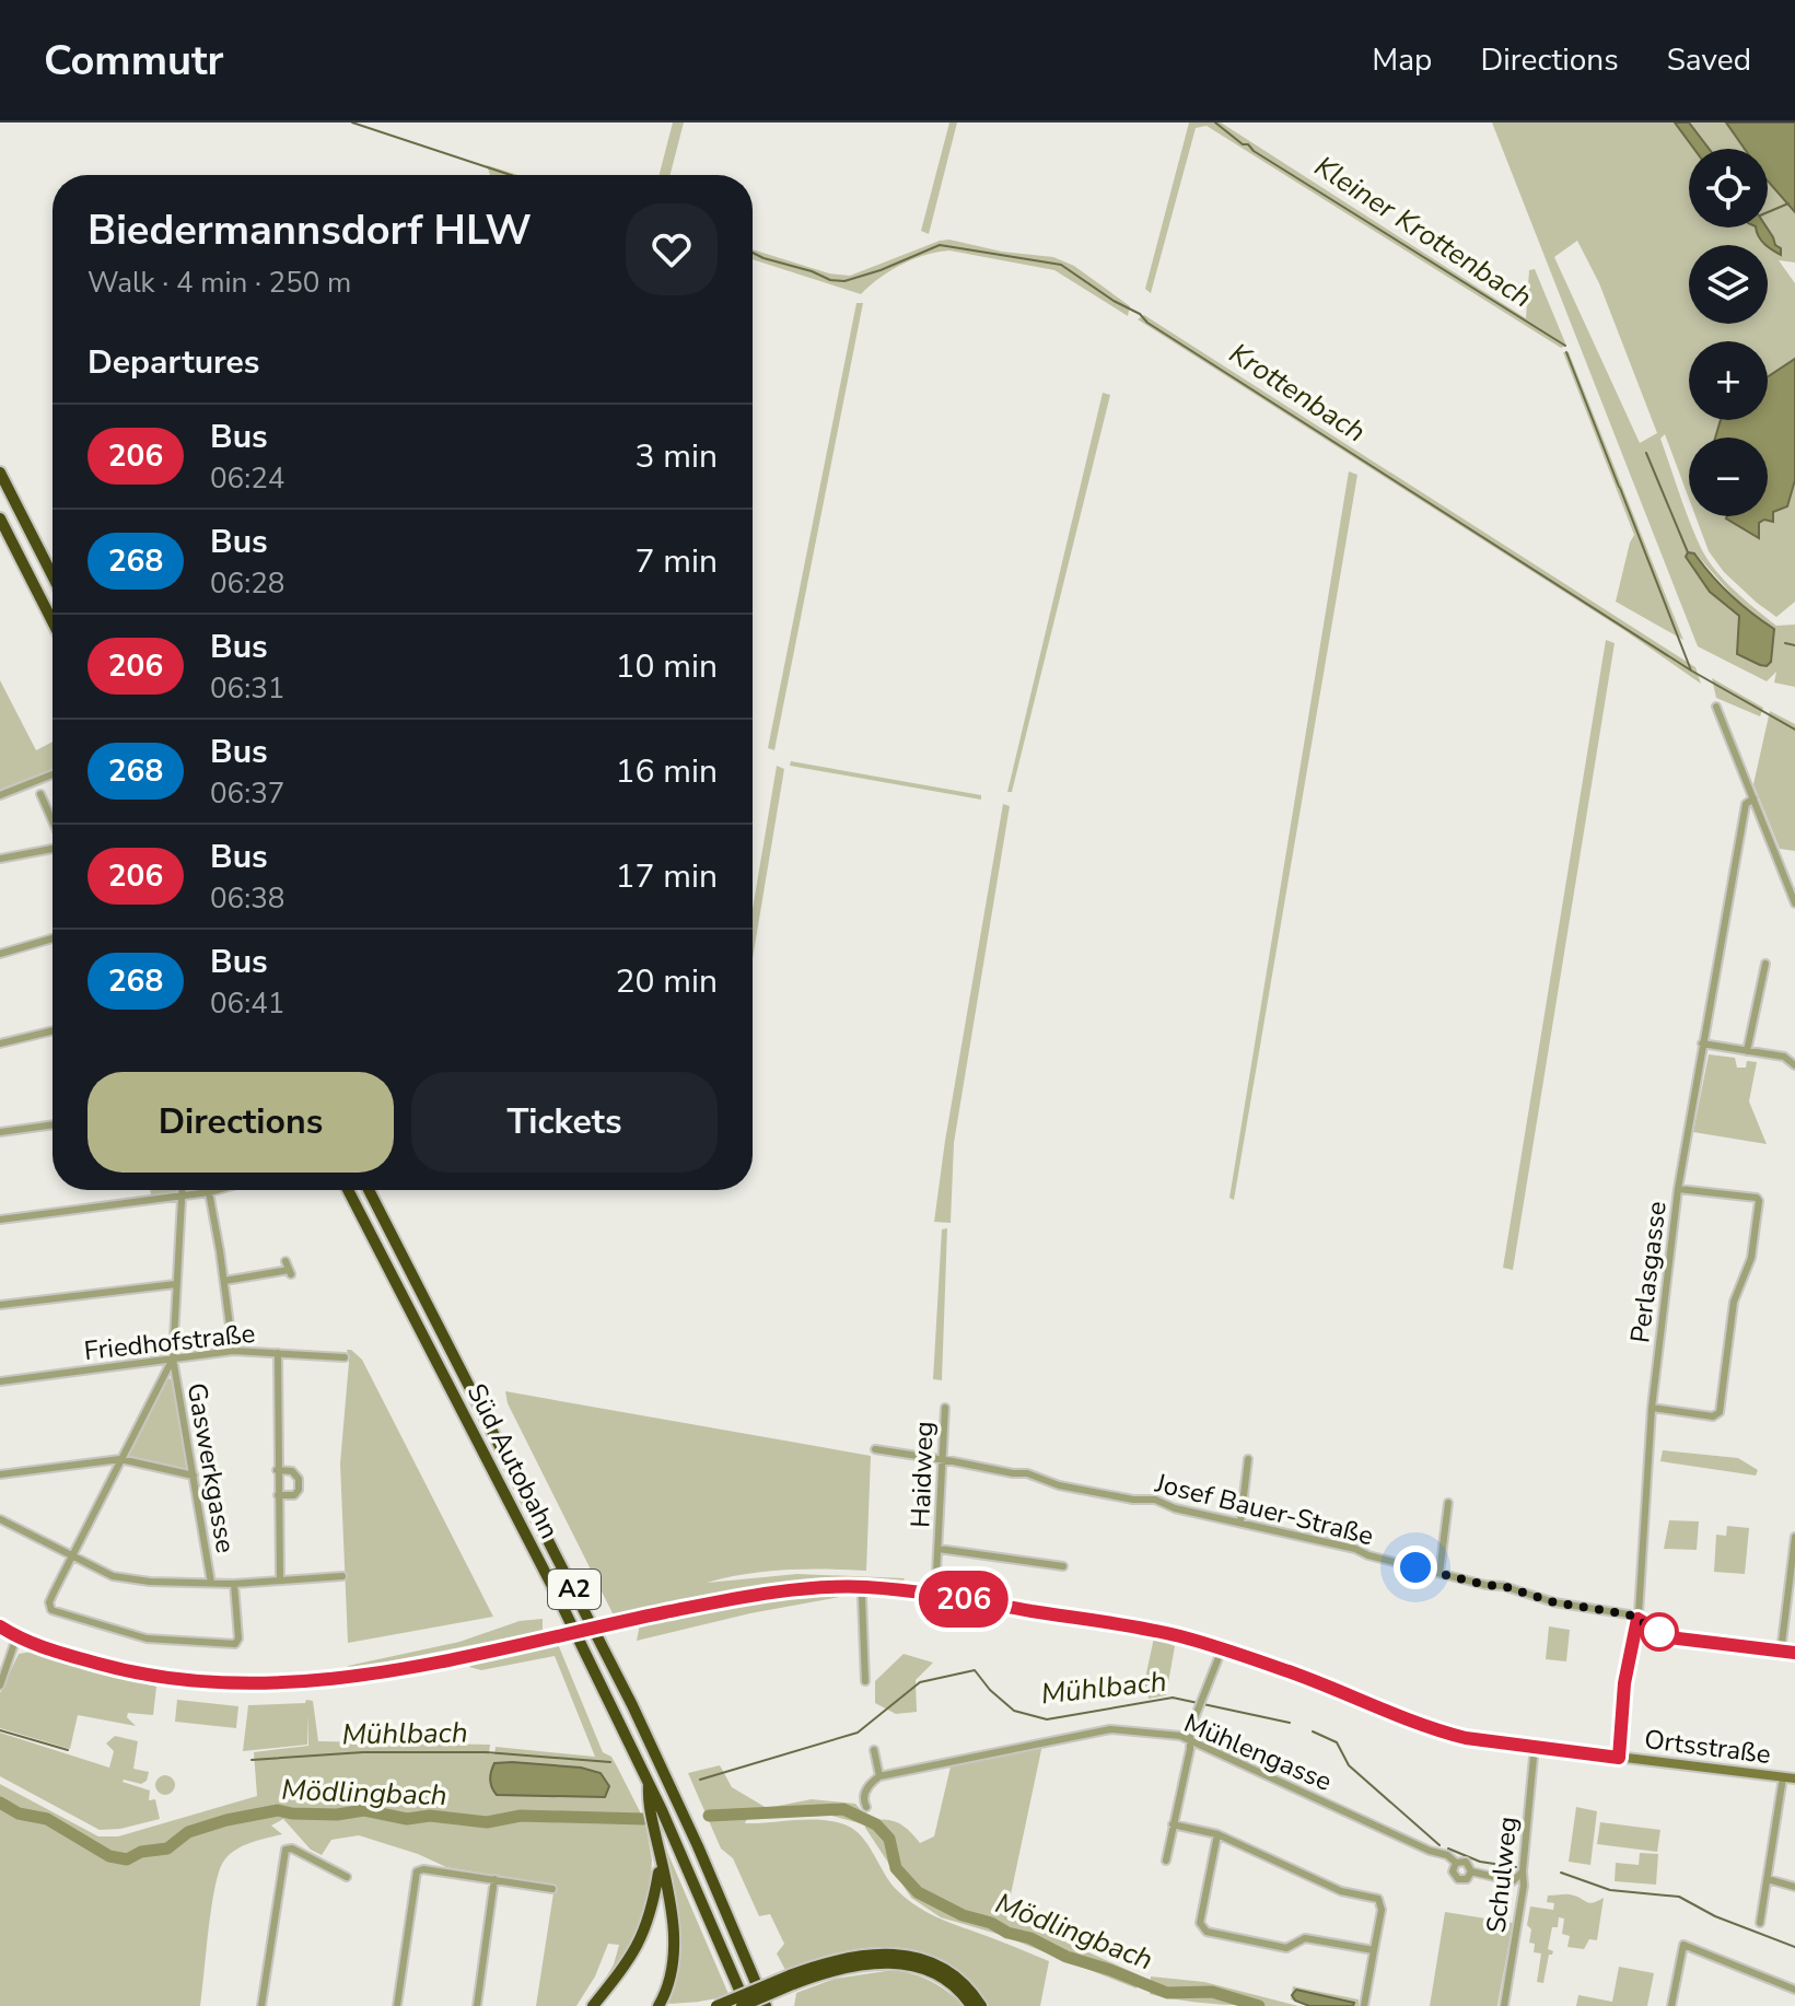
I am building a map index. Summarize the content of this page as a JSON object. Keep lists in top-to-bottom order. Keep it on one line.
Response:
{"streets":{"highway":["Süd Autobahn","A2"],"street":["Perlasgasse","Friedhofstraße","Gaswerkgasse","Haidweg","Josef Bauer-Straße","Ortsstraße","Mühlengasse","Schulweg"]},"crossings":[["Perlasgasse","Josef Bauer-Straße"],["Perlasgasse","Ortsstraße"],["Friedhofstraße","Gaswerkgasse"],["Haidweg","Josef Bauer-Straße"],["Haidweg","Ortsstraße"],["Ortsstraße","Schulweg"],["Mühlengasse","Schulweg"]],"water":["Kleiner Krottenbach","Krottenbach","Mühlbach","Mödlingbach"],"lines":["bus line 206"],"page":{"header":"Commutr","nav":["Map","Directions","Saved"],"on_map":"206","map_buttons":["+","−"],"heading":[["Biedermannsdorf HLW","Walk · 4 min · 250 m"],"Departures"],"list":[{"mark":"206","name":"Bus","note":"06:24","value":"3 min"},{"mark":"268","name":"Bus","note":"06:28","value":"7 min"},{"mark":"206","name":"Bus","note":"06:31","value":"10 min"},{"mark":"268","name":"Bus","note":"06:37","value":"16 min"},{"mark":"206","name":"Bus","note":"06:38","value":"17 min"},{"mark":"268","name":"Bus","note":"06:41","value":"20 min"}],"buttons":["Directions","Tickets"]}}
